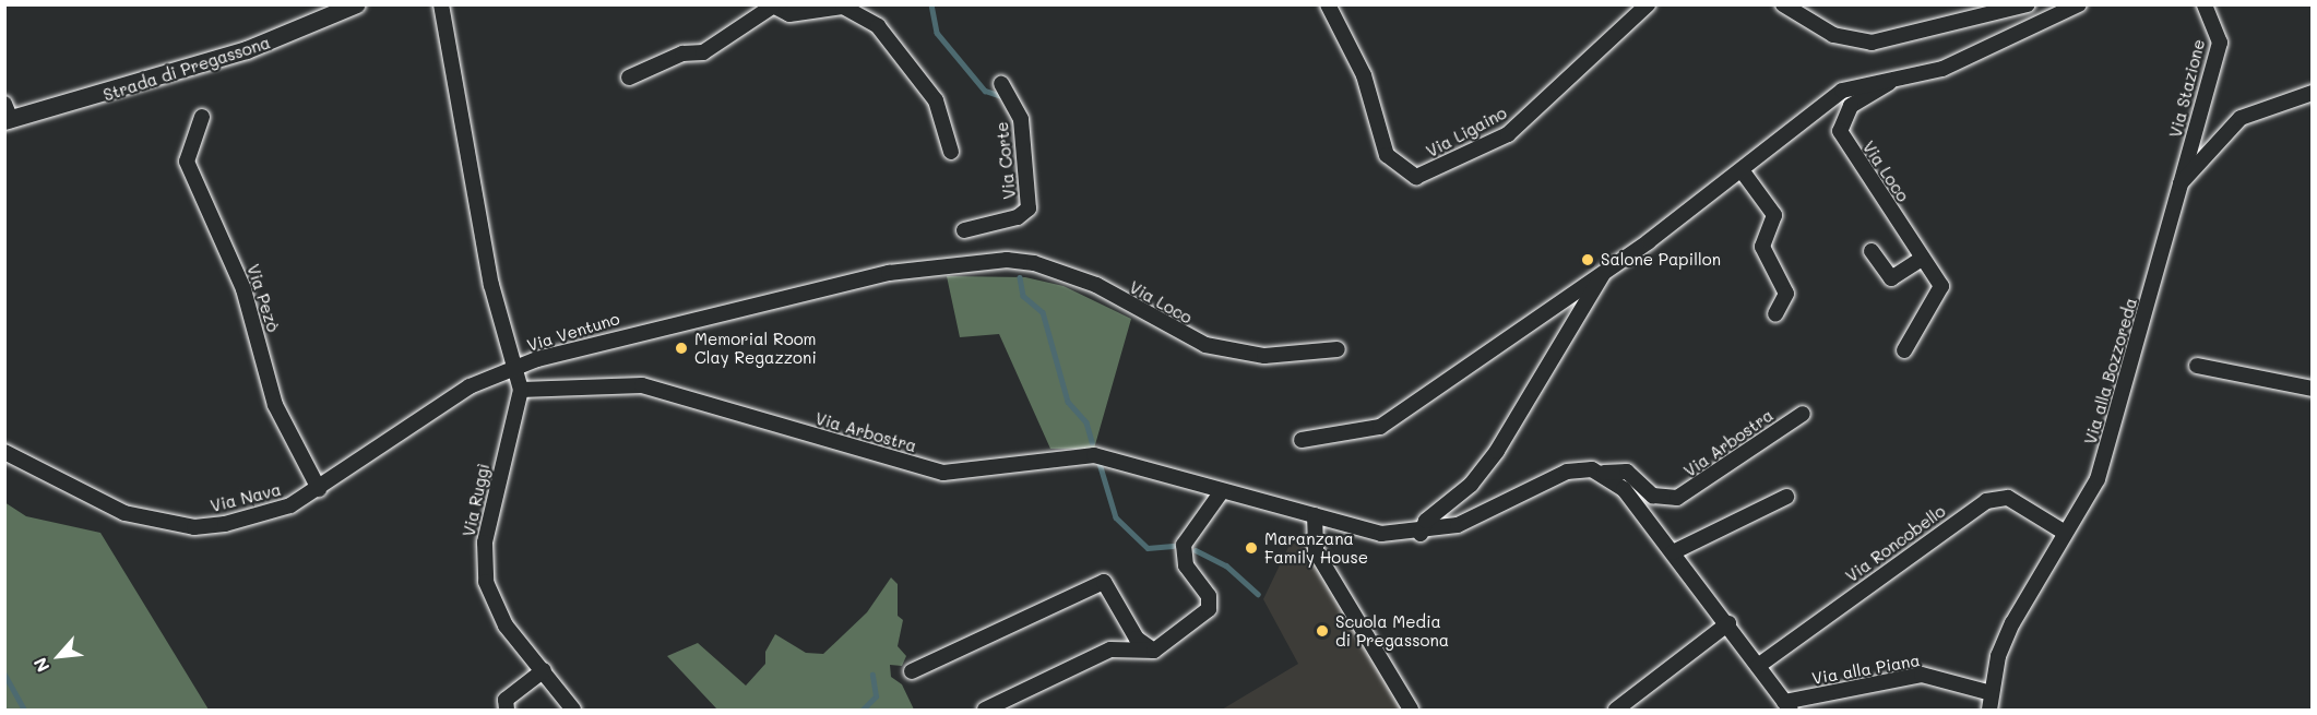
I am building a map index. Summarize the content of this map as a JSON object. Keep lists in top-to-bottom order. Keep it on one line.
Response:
{"streets":{"street":["Strada di Pregassona","Via Stazione","Via Ligaino","Via Corte","Via Loco","Via Pezò","Via Ventuno","Via alla Bozzoreda","Via Arbostra","Via Nava","Via Ruggì","Via Roncobello","Via alla Piana"]},"crossings":[["Via Stazione","Via alla Bozzoreda"],["Via Loco","Via Ventuno"],["Via Loco","Via Arbostra"],["Via Pezò","Via Nava"],["Via Ventuno","Via Nava"],["Via alla Bozzoreda","Via Roncobello"],["Via alla Bozzoreda","Via alla Piana"],["Via Arbostra","Via Ruggì"]],"places":["Salone Papillon","Memorial Room Clay Regazzoni","Maranzana Family House","Scuola Media di Pregassona"],"north":"bottom left"}
